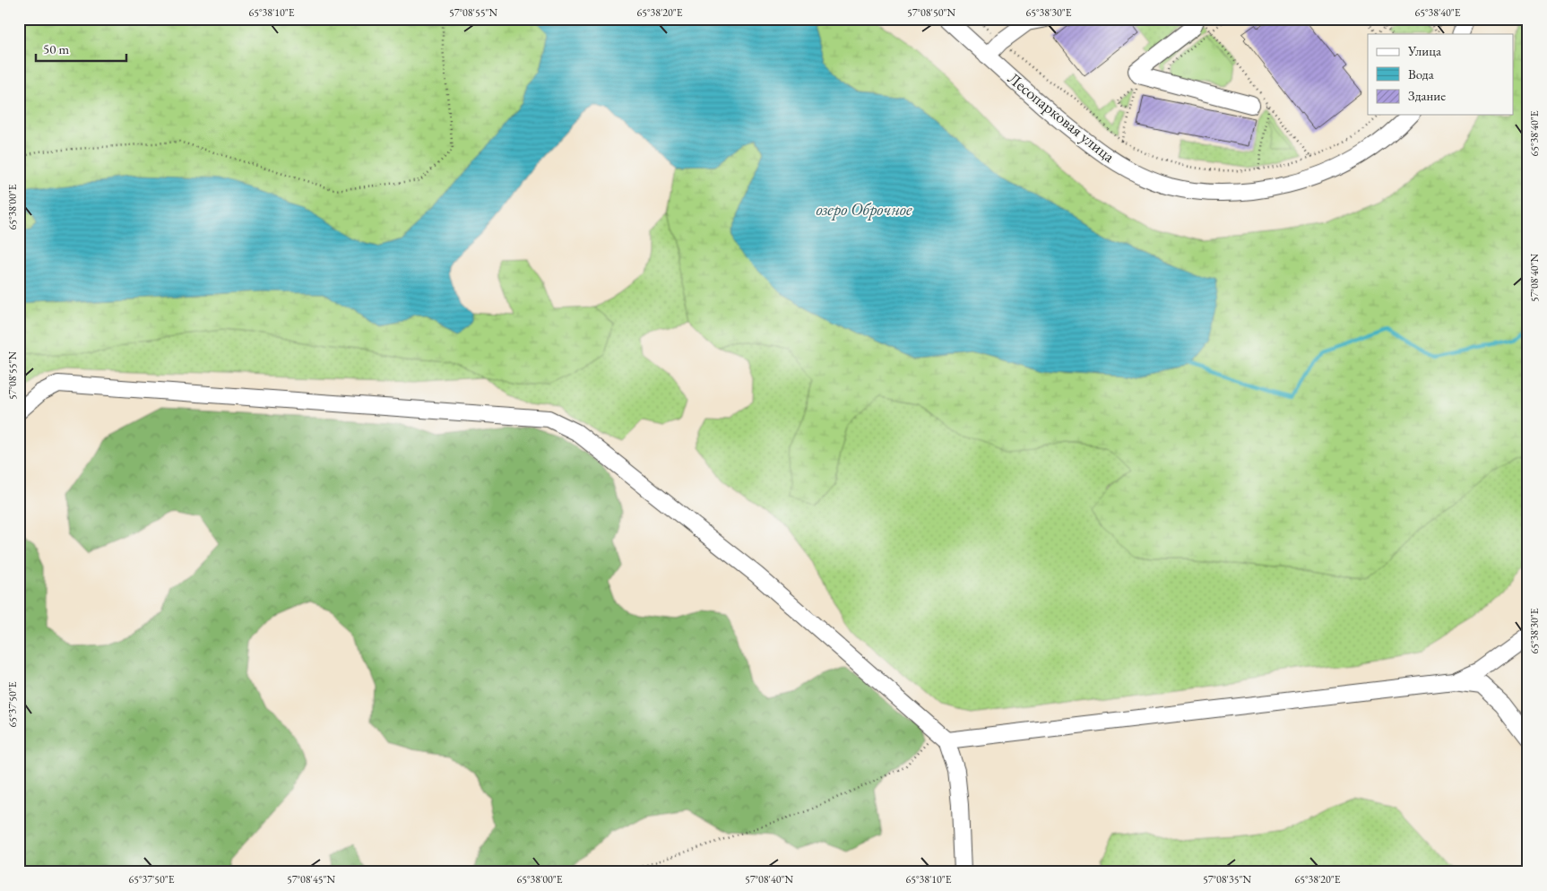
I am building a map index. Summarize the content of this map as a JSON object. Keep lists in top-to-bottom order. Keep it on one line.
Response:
{"streets":{"street":["Лесопарковая улица"]},"water":["озеро Оброчное"],"legend":["Улица","Вода","Здание"],"scale_bar":"50 m","coordinates":["65°38'10\"E","57°08'55\"N","65°38'20\"E","57°08'50\"N","65°38'30\"E","65°38'40\"E","65°38'00\"E","57°08'40\"N","65°37'50\"E","57°08'45\"N","57°08'35\"N"]}
